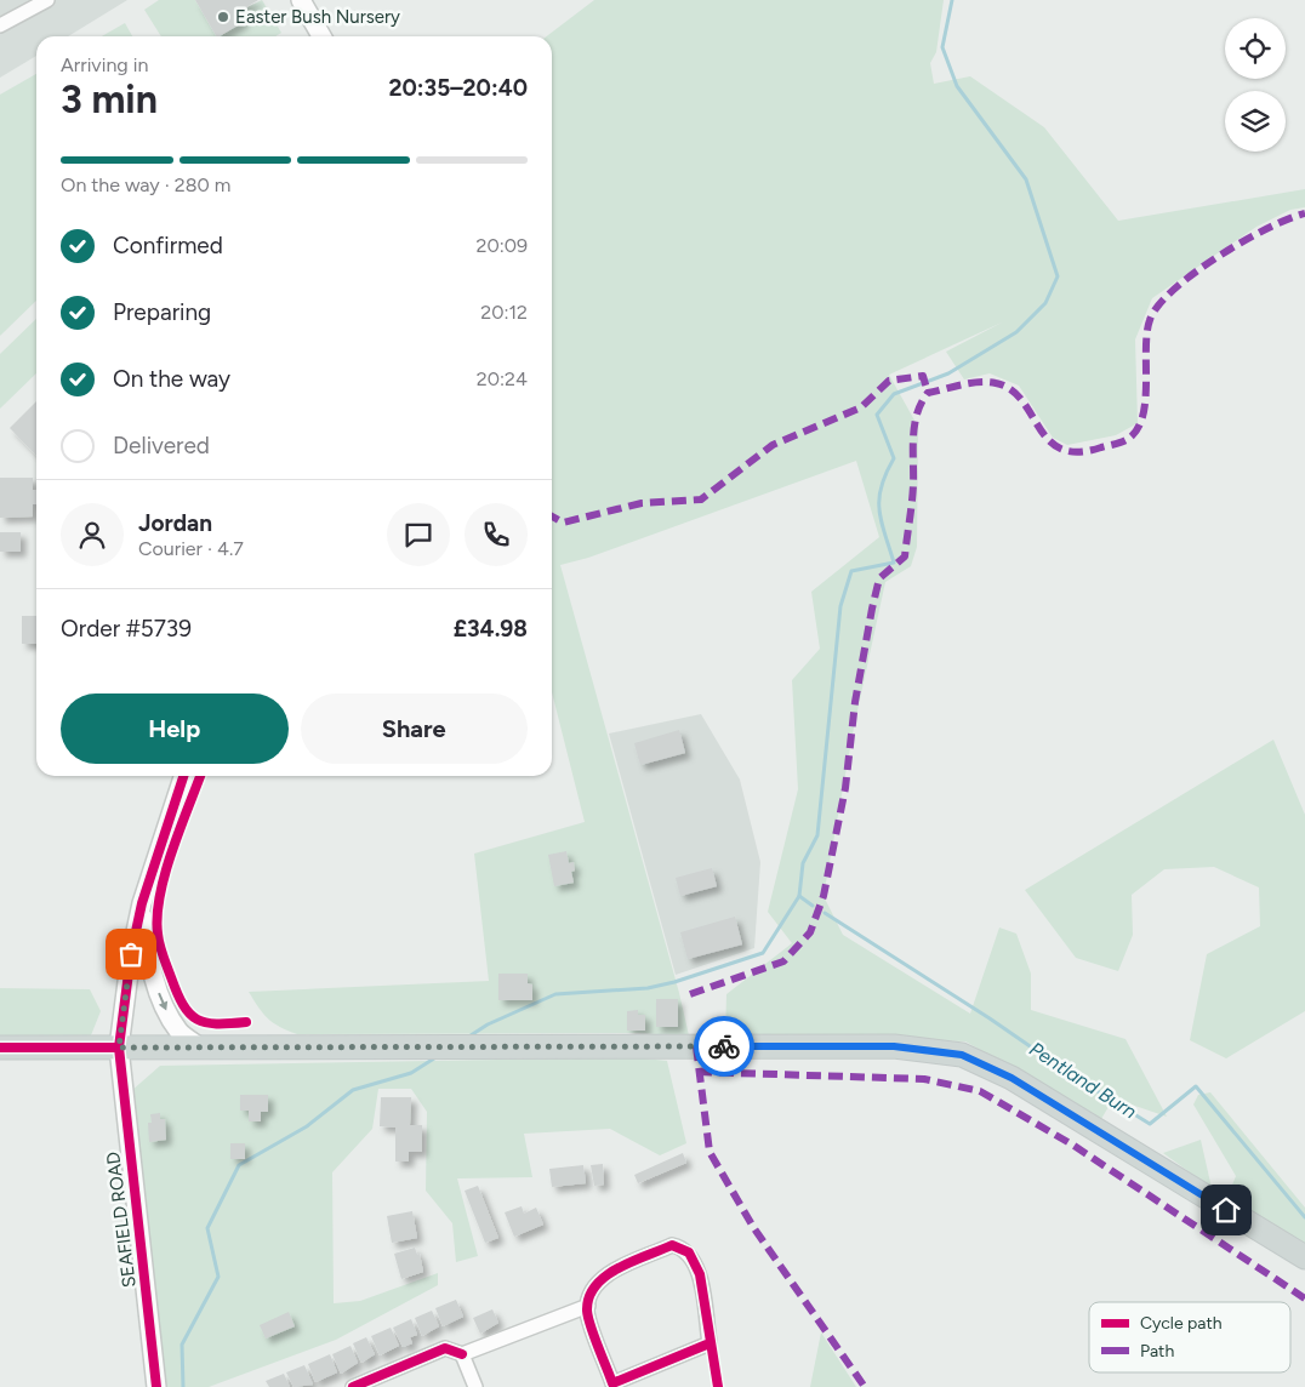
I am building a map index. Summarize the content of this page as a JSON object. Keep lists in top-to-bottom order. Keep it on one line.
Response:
{"streets":{"street":["SEAFIELD ROAD"]},"water":["Pentland Burn"],"places":["Easter Bush Nursery"],"legend":["Cycle path","Path"],"page":{"heading":["3 min","Arriving in","20:35–20:40"],"panel":["Jordan","Courier · 4.7","Order #5739","£34.98"],"bar":"On the way · 280 m","list":[["Confirmed","20:09"],["Preparing","20:12"],["On the way","20:24"],"Delivered"],"buttons":["Help","Share"]}}
